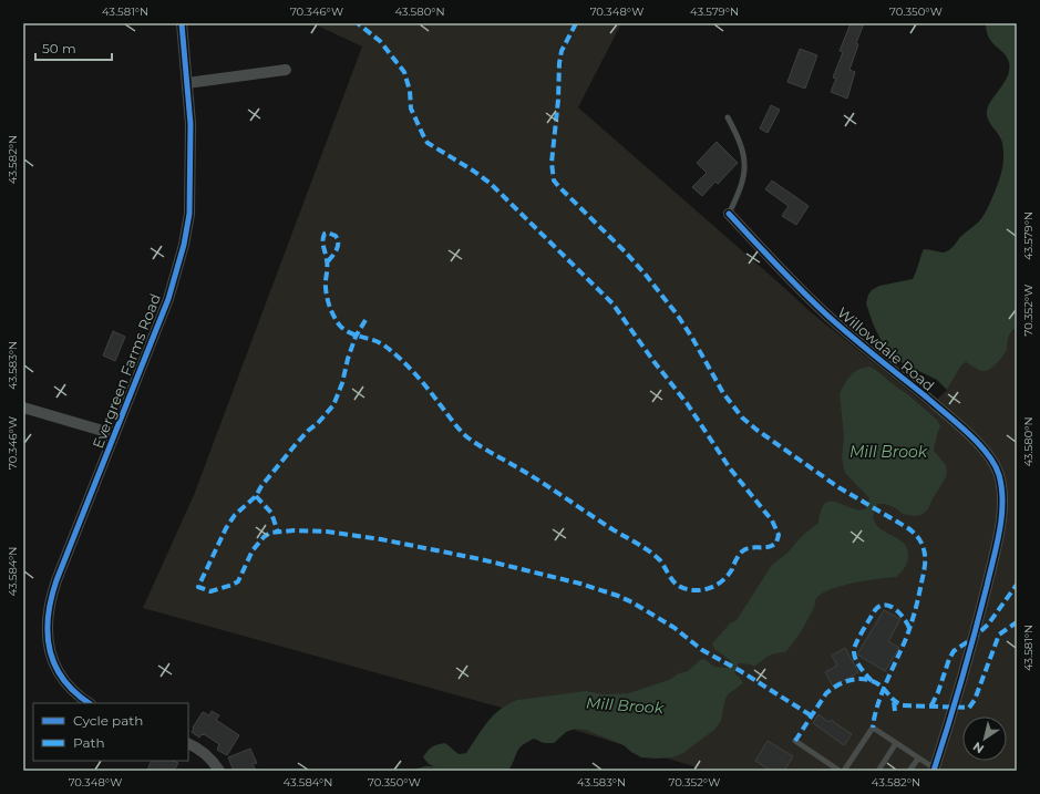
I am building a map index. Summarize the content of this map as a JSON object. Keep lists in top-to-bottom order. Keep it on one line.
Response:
{"streets":{"street":["Willowdale Road","Evergreen Farms Road"]},"water":["Mill Brook"],"legend":["Cycle path","Path"],"scale_bar":"50 m","north":"bottom left","coordinates":["43.581°N","70.346°W","43.580°N","70.348°W","43.579°N","70.350°W","43.582°N","70.352°W","43.583°N","43.584°N"]}
